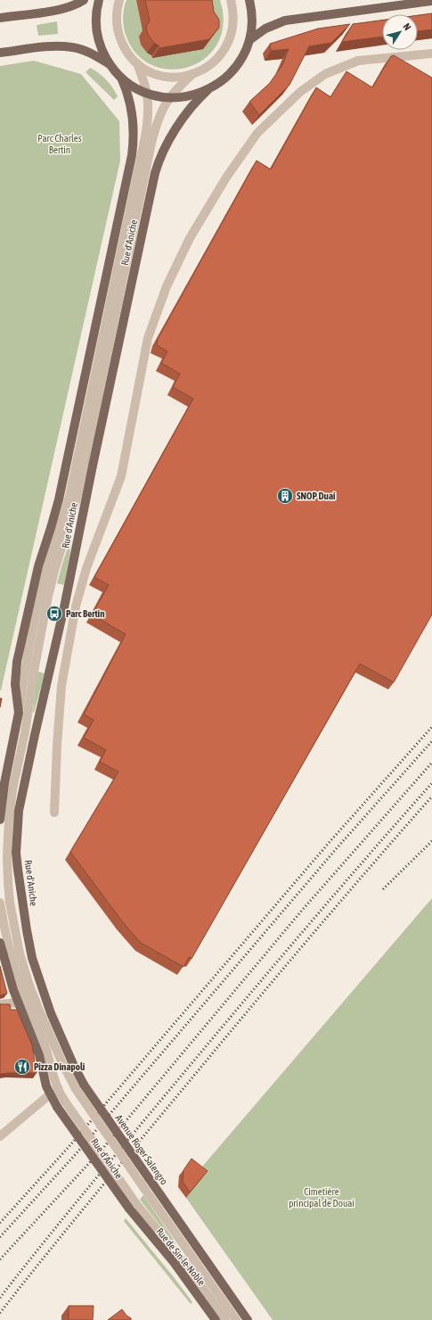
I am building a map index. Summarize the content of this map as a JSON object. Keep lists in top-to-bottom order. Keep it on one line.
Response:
{"streets":{"main road":["Rue d'Aniche","Avenue Roger Salengro","Rue de Sin-le-Noble"]},"crossings":[["Rue d'Aniche","Avenue Roger Salengro"],["Rue d'Aniche","Rue de Sin-le-Noble"]],"parks":["Parc Charles Bertin","Cimetière principal de Douai"],"places":{"building":["SNOP Duai"],"bus stop":["Parc Bertin"],"restaurant":["Pizza Dinapoli"]},"north":"top right"}
